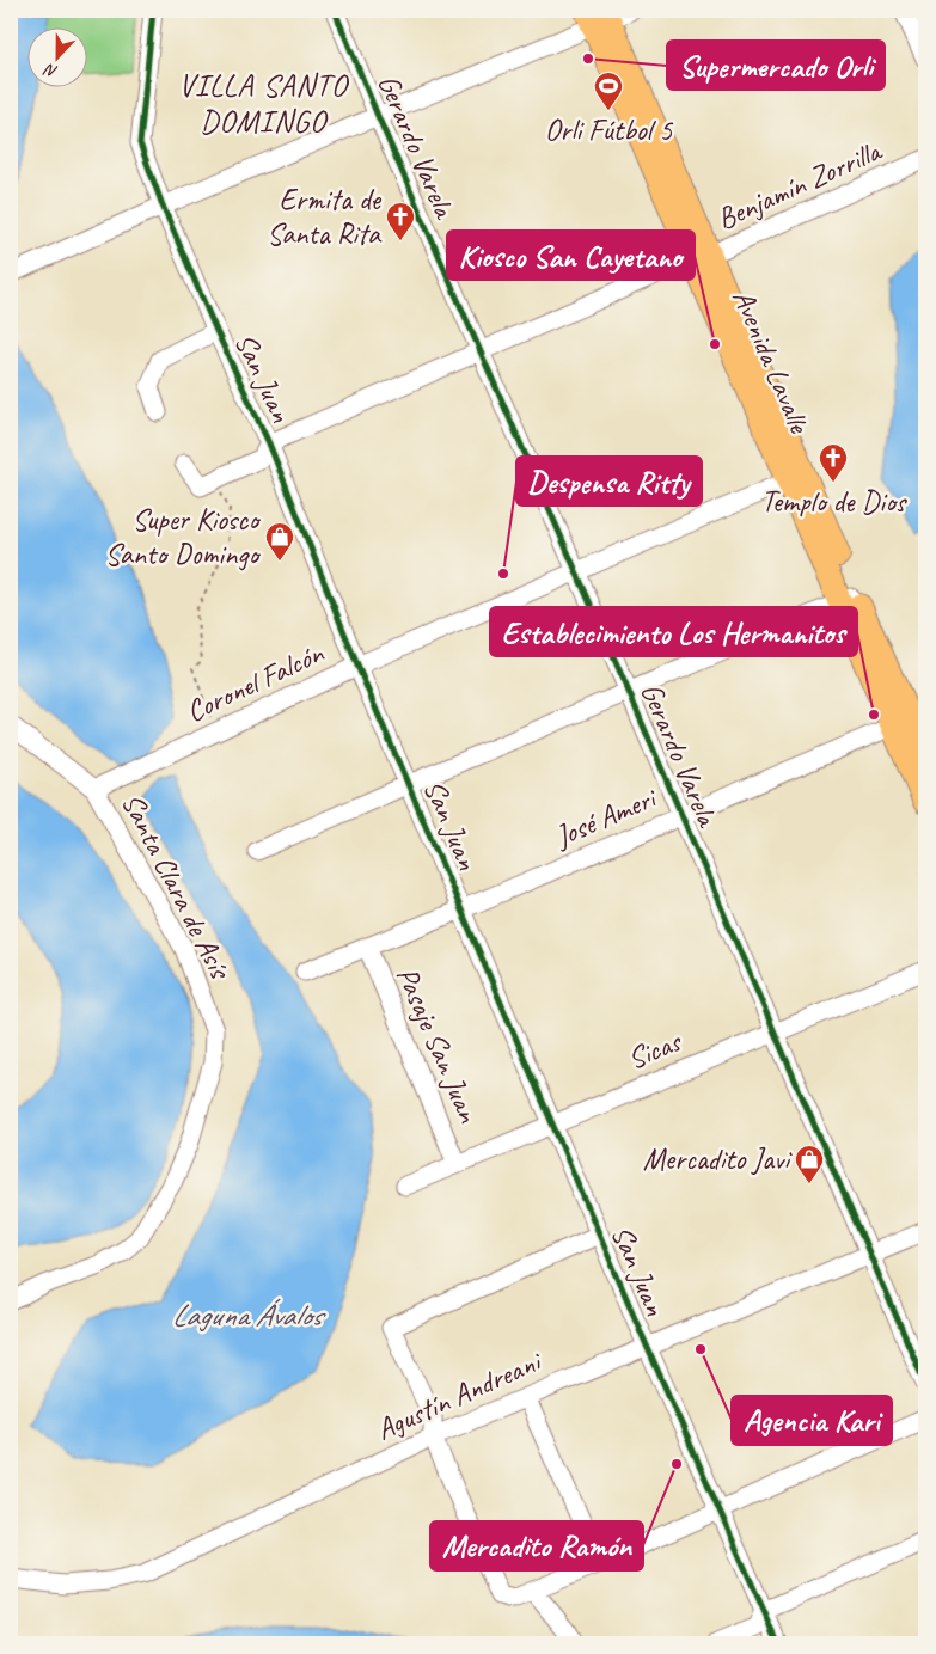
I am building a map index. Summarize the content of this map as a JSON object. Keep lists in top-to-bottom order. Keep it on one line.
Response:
{"streets":{"main road":["Avenida Lavalle"],"street":["Gerardo Varela","Benjamín Zorrilla","San Juan","Coronel Falcón","José Ameri","Santa Clara de Asís","Pasaje San Juan","Sicas","Agustín Andreani"]},"crossings":[["Gerardo Varela","Benjamín Zorrilla"],["Gerardo Varela","Coronel Falcón"],["Gerardo Varela","José Ameri"],["Gerardo Varela","Sicas"],["Gerardo Varela","Agustín Andreani"],["Benjamín Zorrilla","Avenida Lavalle"],["Benjamín Zorrilla","San Juan"],["Avenida Lavalle","Coronel Falcón"],["Avenida Lavalle","José Ameri"],["San Juan","Coronel Falcón"],["San Juan","José Ameri"],["San Juan","Sicas"],["San Juan","Agustín Andreani"],["Coronel Falcón","Santa Clara de Asís"],["José Ameri","Pasaje San Juan"],["Pasaje San Juan","Sicas"]],"districts":["VILLA SANTO DOMINGO"],"water":["Laguna Ávalos"],"places":{"other":["Supermercado Orli","Kiosco San Cayetano","Despensa Ritty","Establecimiento Los Hermanitos","Agencia Kari","Mercadito Ramón"],"sports":["Orli Fútbol 5"],"church":["Ermita de Santa Rita","Templo de Dios"],"shop":["Super Kiosco Santo Domingo","Mercadito Javi"]},"north":"bottom"}
